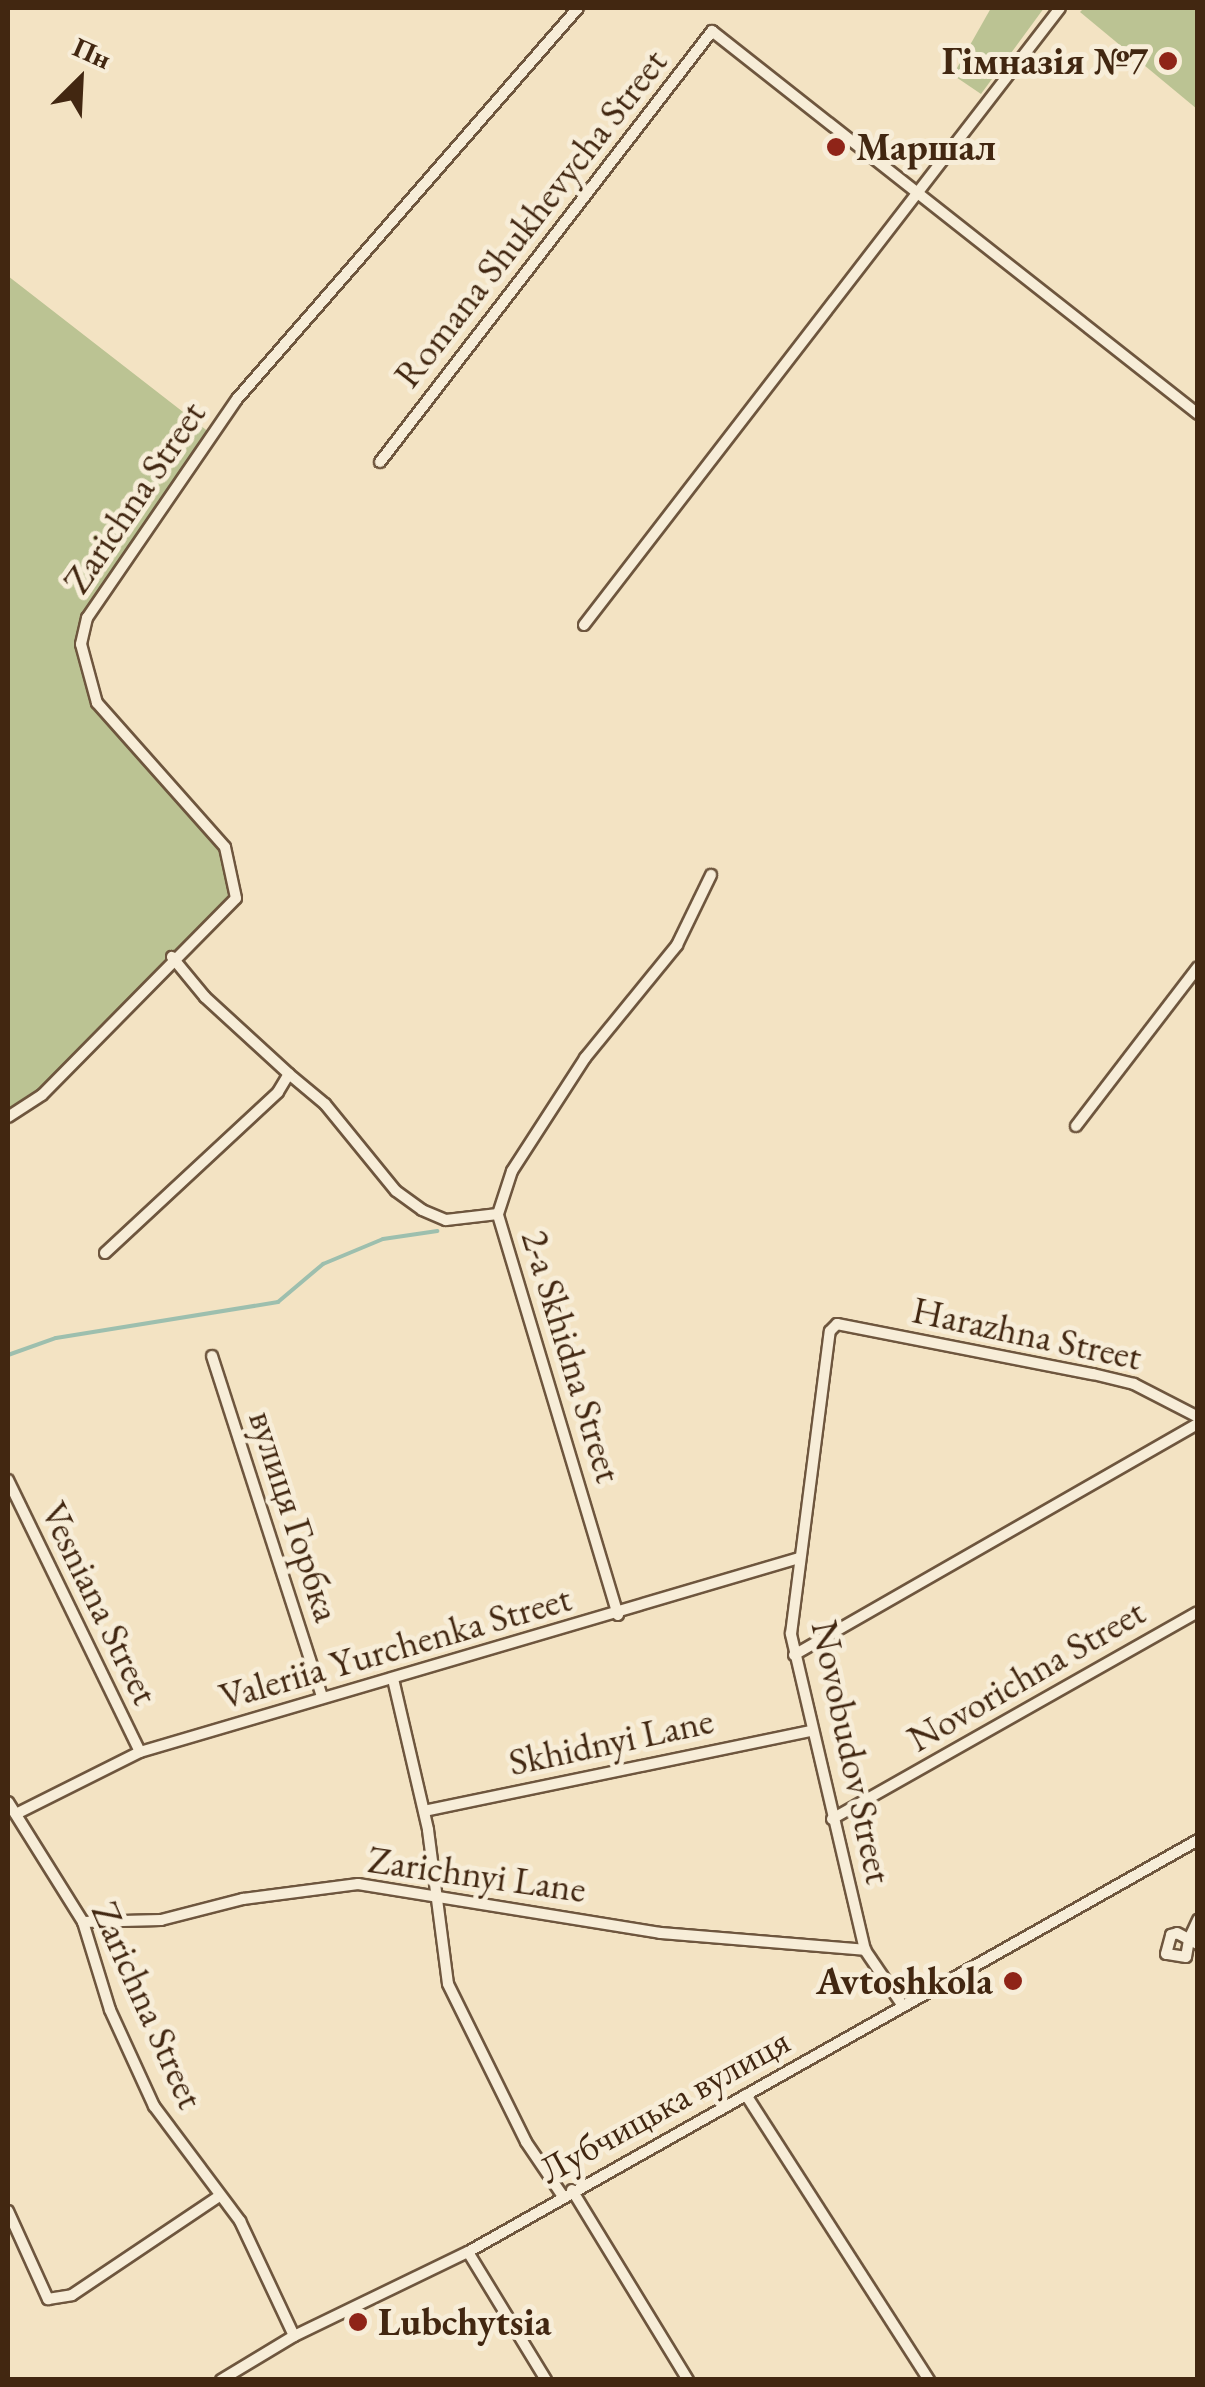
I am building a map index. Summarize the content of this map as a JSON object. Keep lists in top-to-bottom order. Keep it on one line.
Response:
{"streets":{"street":["Romana Shukhevycha Street","Zarichna Street","Harazhna Street","2-a Skhidna Street","вулиця Горбка","Vesniana Street","Valeriia Yurchenka Street","Novorichna Street","Skhidnyi Lane","Novobudov Street","Zarichnyi Lane","Лубчицька вулиця"]},"crossings":[["Zarichna Street","Valeriia Yurchenka Street"],["Zarichna Street","Zarichnyi Lane"],["Zarichna Street","Лубчицька вулиця"],["Harazhna Street","Novobudov Street"],["2-a Skhidna Street","Valeriia Yurchenka Street"],["вулиця Горбка","Valeriia Yurchenka Street"],["Vesniana Street","Valeriia Yurchenka Street"],["Valeriia Yurchenka Street","Novobudov Street"],["Novorichna Street","Novobudov Street"],["Skhidnyi Lane","Novobudov Street"],["Novobudov Street","Zarichnyi Lane"],["Novobudov Street","Лубчицька вулиця"]],"places":["Гімназія №7","Маршал","Avtoshkola","Lubchytsia"],"north":"top right"}
